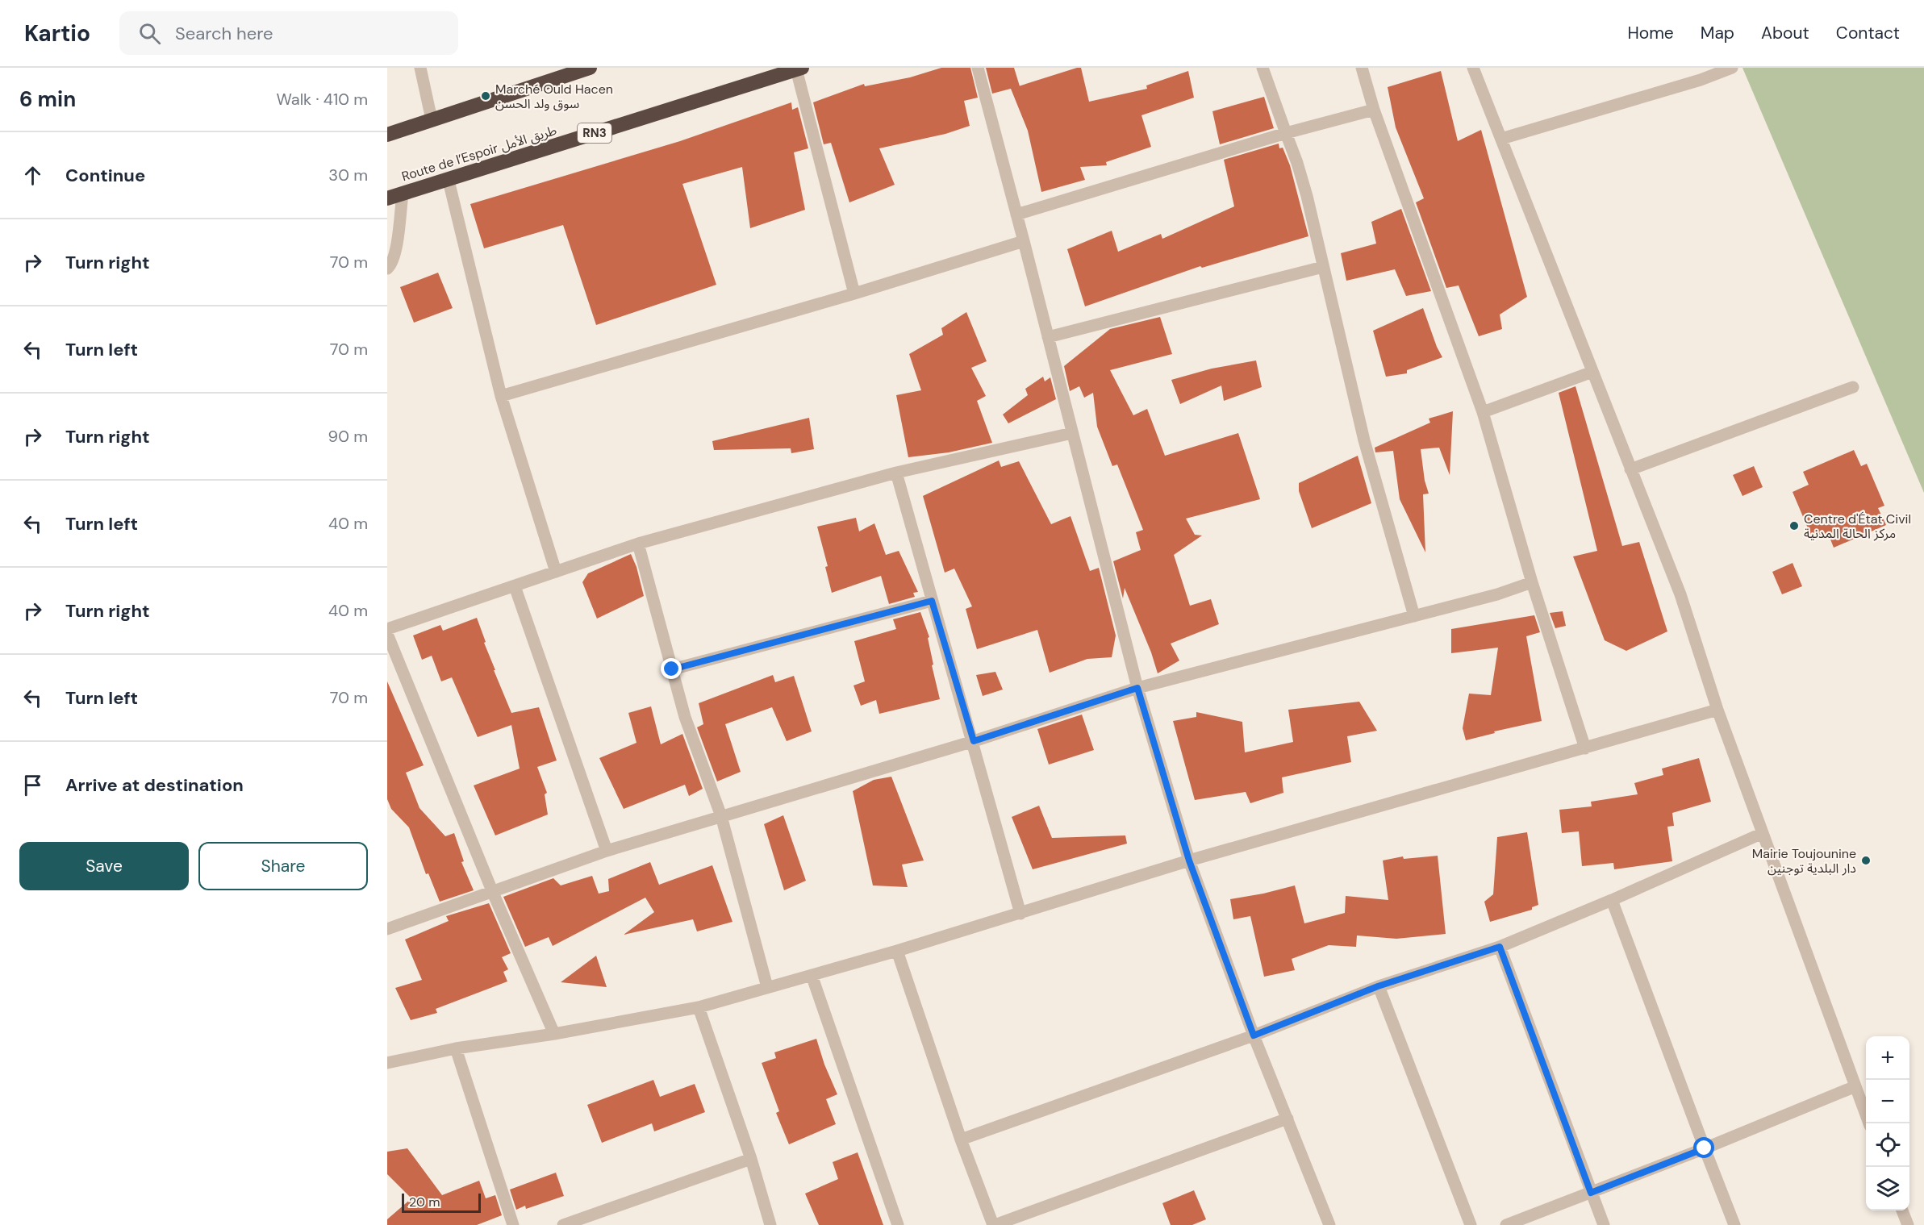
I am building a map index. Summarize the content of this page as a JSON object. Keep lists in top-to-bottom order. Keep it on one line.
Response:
{"streets":{"highway":["RN3","Route de l’Espoir طريق الأمل"]},"places":["Marché Ould Hacen سوق ولد الحسن","Centre d'État Civil مركز الحالة المدنية","Mairie Toujounine دار البلدية توجنين"],"scale_bar":"20 m","page":{"header":"Kartio","search":"Search here","nav":["Home","Map","About","Contact"],"heading":["6 min","Walk · 410 m"],"list":[["Continue","30 m"],["Turn right","70 m"],["Turn left","70 m"],["Turn right","90 m"],["Turn left","40 m"],["Turn right","40 m"],["Turn left","70 m"],"Arrive at destination"],"buttons":["Save","Share"],"map_buttons":["+","−"],"scale":"20 m"}}
